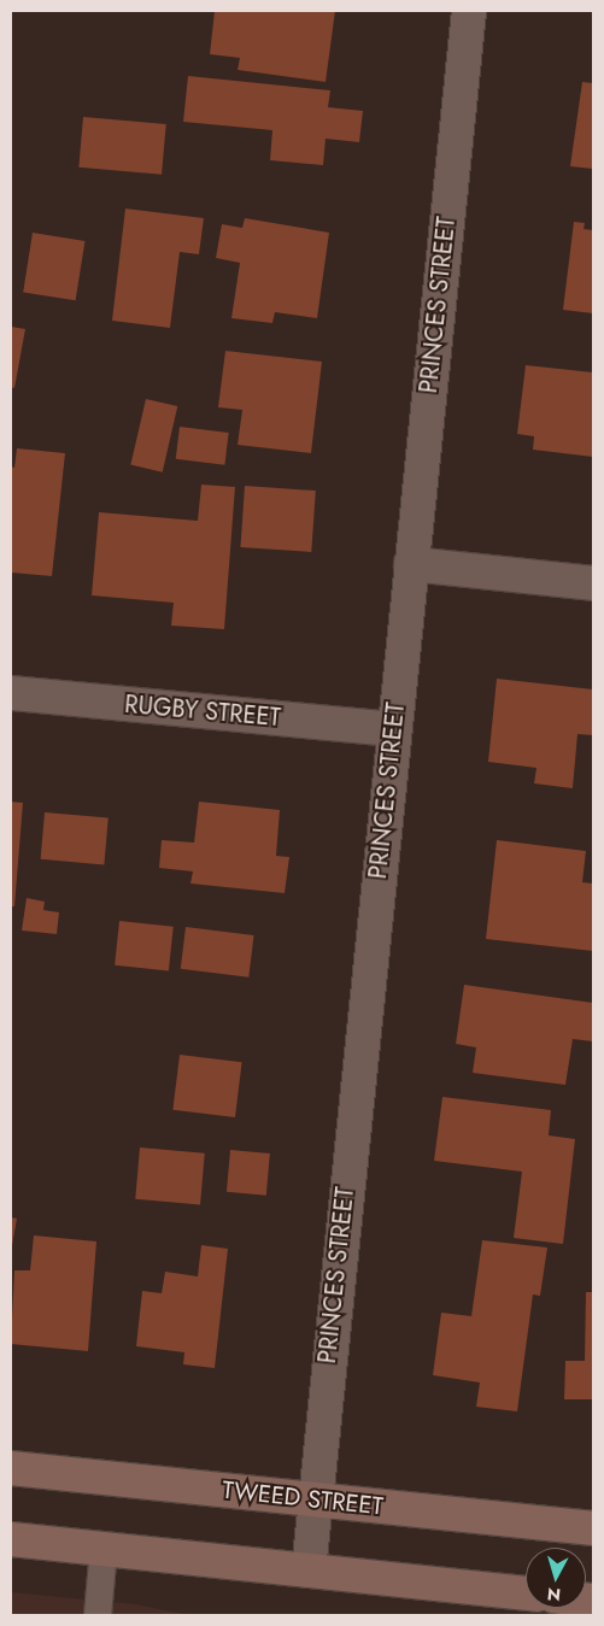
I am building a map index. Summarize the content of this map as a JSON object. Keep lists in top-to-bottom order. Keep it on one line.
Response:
{"streets":{"main road":["TWEED STREET"],"street":["PRINCES STREET","RUGBY STREET"]},"crossings":[["PRINCES STREET","RUGBY STREET"],["PRINCES STREET","TWEED STREET"]],"north":"bottom"}
